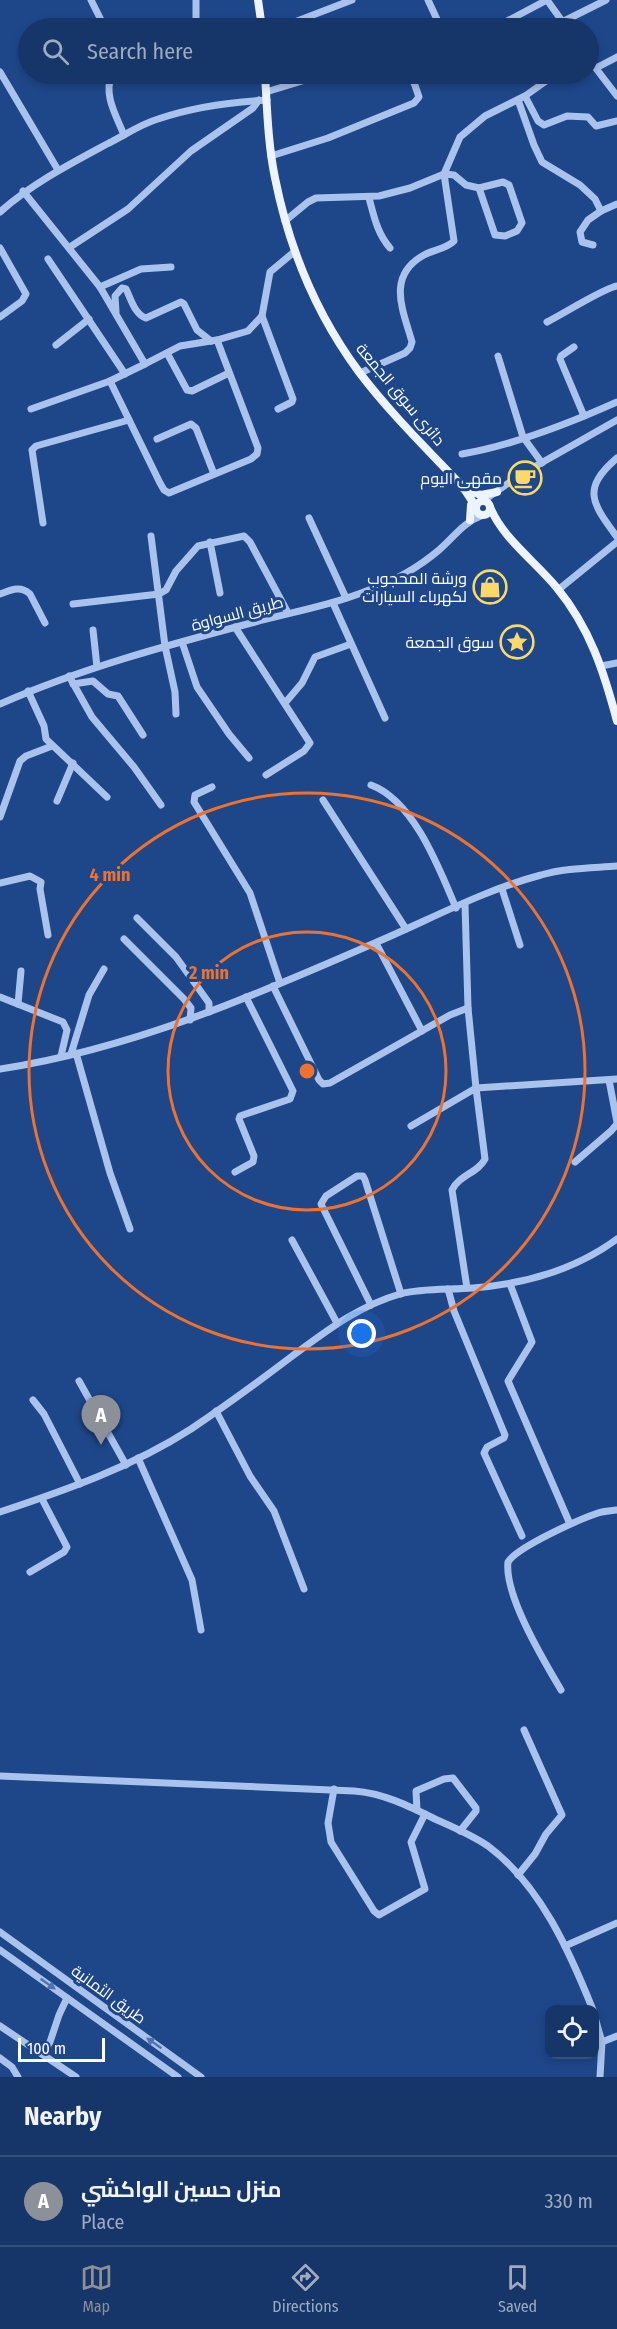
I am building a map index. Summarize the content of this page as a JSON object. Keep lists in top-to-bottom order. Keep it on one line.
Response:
{"streets":{"main road":["دائرى سوق الجمعة"],"street":["طريق السواوة","طريق الثمانية"]},"crossings":[["دائرى سوق الجمعة","طريق السواوة"]],"places":{"cafe":["مقهى اليوم"],"shop":["ورشة المحجوب لكهرباء السيارات"],"place":["سوق الجمعة"]},"scale_bar":"100 m","page":{"search":"Search here","pins":"A","scale":"100 m","heading":"Nearby","list":[{"mark":"A","name":"منزل حسين الواكشي","note":"Place","value":"330 m"}],"nav":["Map","Directions","Saved"]},"rings":["4 min","2 min"]}
